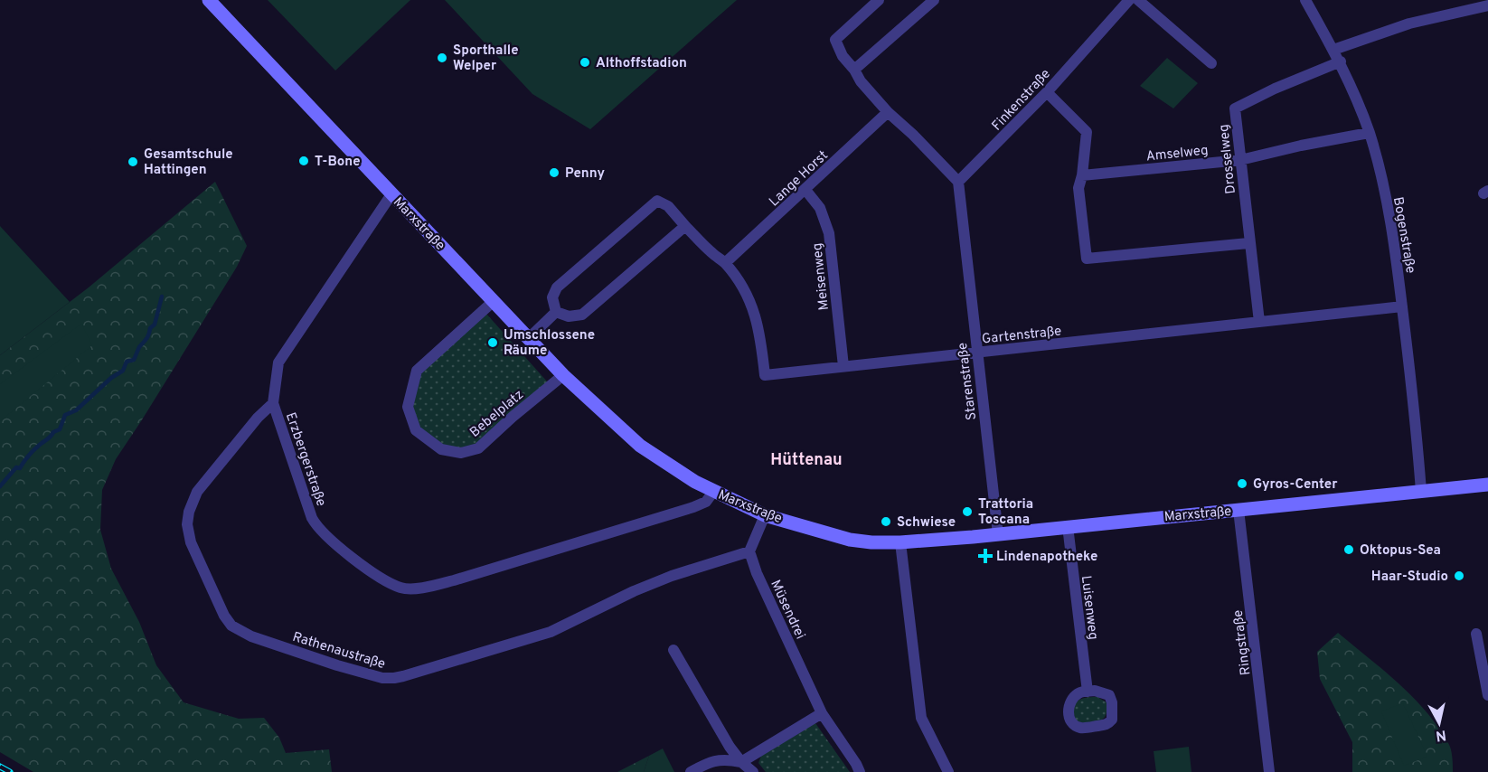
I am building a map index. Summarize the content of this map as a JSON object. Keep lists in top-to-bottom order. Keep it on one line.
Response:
{"streets":{"street":["Finkenstraße","Amselweg","Drosselweg","Lange Horst","Marxstraße","Bogenstraße","Meisenweg","Gartenstraße","Starenstraße","Bebelplatz","Erzbergerstraße","Luisenweg","Müsendrei","Ringstraße","Rathenaustraße"]},"crossings":[["Finkenstraße","Starenstraße"],["Amselweg","Drosselweg"],["Amselweg","Bogenstraße"],["Drosselweg","Bogenstraße"],["Drosselweg","Gartenstraße"],["Lange Horst","Meisenweg"],["Lange Horst","Gartenstraße"],["Marxstraße","Bogenstraße"],["Marxstraße","Starenstraße"],["Marxstraße","Bebelplatz"],["Marxstraße","Erzbergerstraße"],["Marxstraße","Luisenweg"],["Marxstraße","Ringstraße"],["Bogenstraße","Gartenstraße"],["Meisenweg","Gartenstraße"],["Gartenstraße","Starenstraße"],["Erzbergerstraße","Rathenaustraße"],["Müsendrei","Rathenaustraße"]],"districts":["Hüttenau"],"places":{"other":["Sporthalle Welper","Althoffstadion","T-Bone","Gesamtschule Hattingen","Penny","Umschlossene Räume","Gyros-Center","Trattoria Toscana","Schwiese","Oktopus-Sea","Haar-Studio"],"health":["Lindenapotheke"]},"north":"bottom"}
